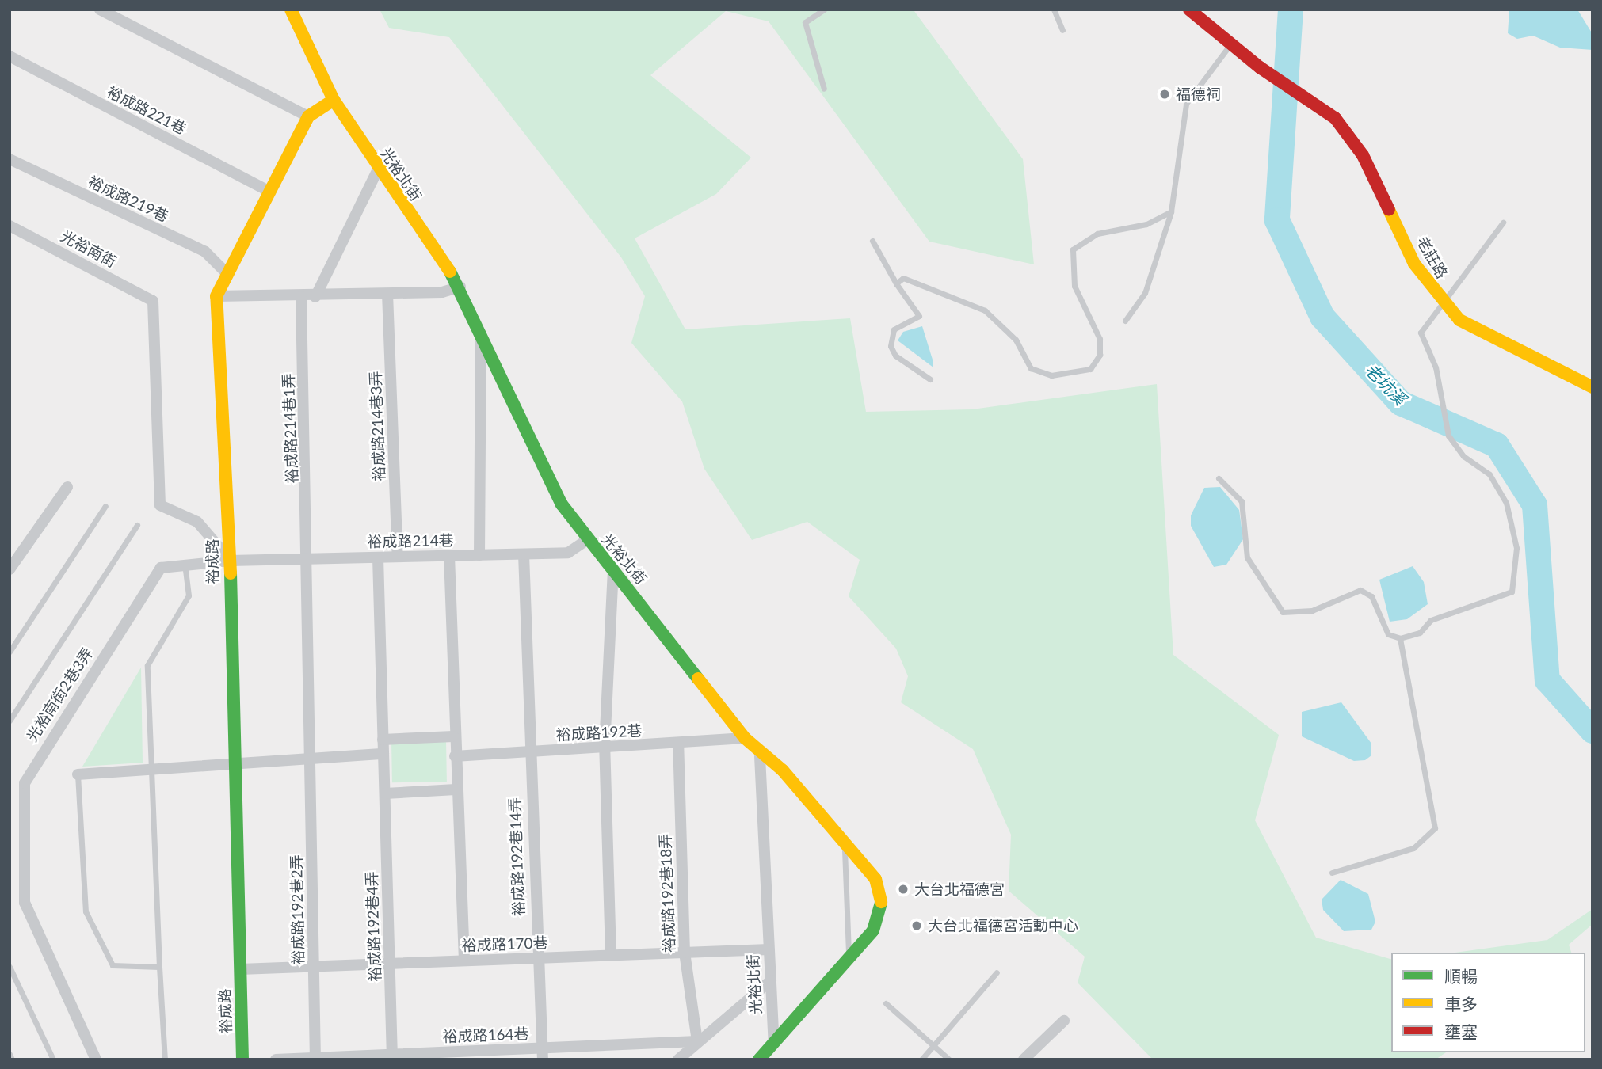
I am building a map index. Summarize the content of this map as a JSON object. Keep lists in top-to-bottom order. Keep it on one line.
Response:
{"streets":{"street":["裕成路221巷","光裕北街","裕成路219巷","光裕南街","老莊路","裕成路214巷3弄","裕成路214巷1弄","裕成路214巷","裕成路","光裕南街2巷3弄","裕成路192巷","裕成路192巷14弄","裕成路192巷18弄","裕成路192巷2弄","裕成路192巷4弄","裕成路170巷","裕成路164巷"]},"crossings":[["裕成路221巷","裕成路"],["光裕北街","裕成路214巷"],["光裕北街","裕成路"],["光裕北街","裕成路192巷"],["光裕北街","裕成路170巷"],["裕成路219巷","裕成路"],["光裕南街","裕成路214巷"],["光裕南街","裕成路"],["光裕南街","光裕南街2巷3弄"],["裕成路214巷3弄","裕成路214巷"],["裕成路214巷1弄","裕成路214巷"],["裕成路214巷1弄","裕成路192巷2弄"],["裕成路214巷","裕成路"],["裕成路214巷","光裕南街2巷3弄"],["裕成路214巷","裕成路192巷14弄"],["裕成路214巷","裕成路192巷4弄"],["裕成路","光裕南街2巷3弄"],["裕成路","裕成路170巷"],["裕成路192巷","裕成路192巷14弄"],["裕成路192巷","裕成路192巷18弄"],["裕成路192巷14弄","裕成路170巷"],["裕成路192巷14弄","裕成路164巷"],["裕成路192巷18弄","裕成路170巷"],["裕成路192巷18弄","裕成路164巷"],["裕成路192巷2弄","裕成路170巷"],["裕成路192巷2弄","裕成路164巷"],["裕成路192巷4弄","裕成路170巷"],["裕成路192巷4弄","裕成路164巷"]],"water":["老坑溪"],"places":["福德祠","大台北福德宮","大台北福德宮活動中心"],"legend":["順暢","車多","壅塞"]}
